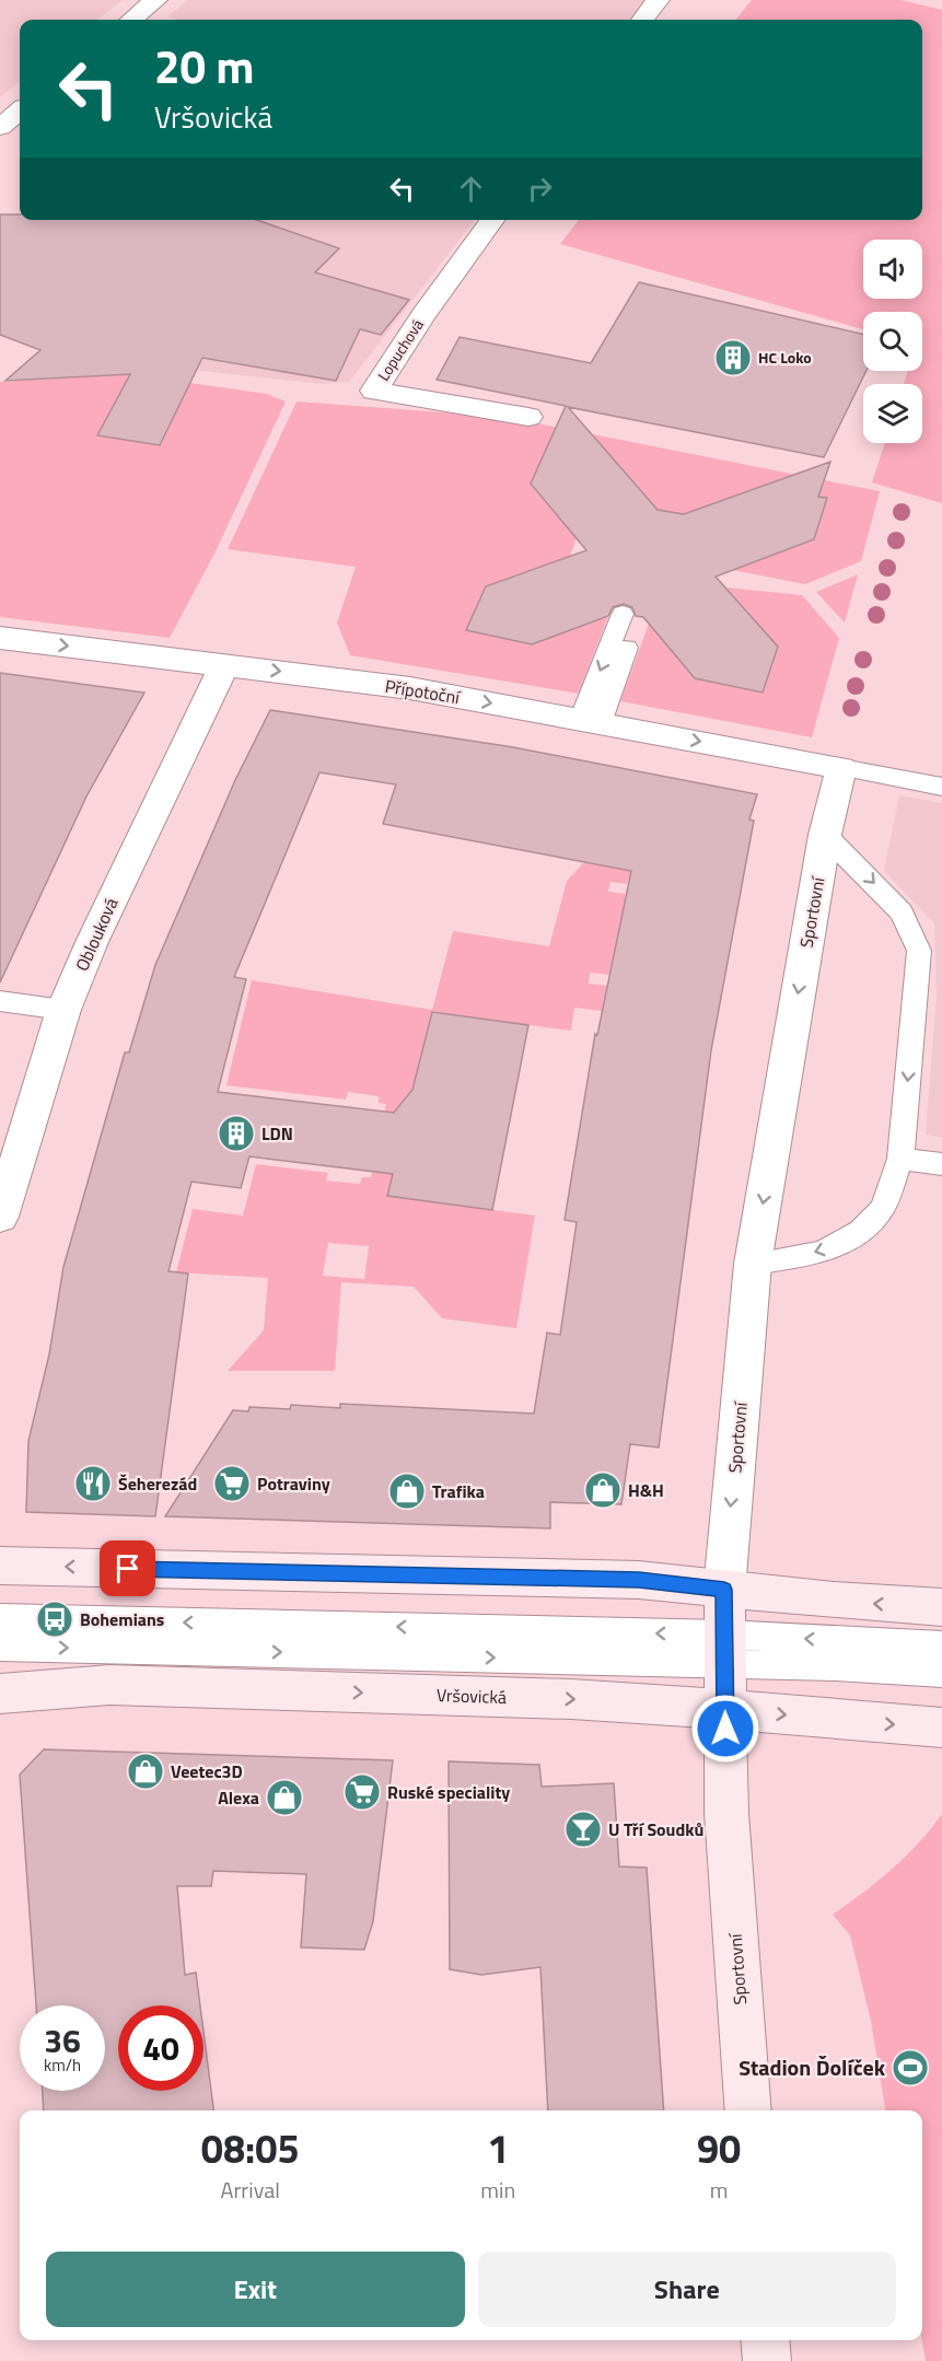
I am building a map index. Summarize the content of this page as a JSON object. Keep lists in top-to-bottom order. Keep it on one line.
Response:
{"streets":{"main road":["Sportovní","Vršovická"],"street":["Lopuchová","Přípotoční","Oblouková"]},"crossings":[["Přípotoční","Sportovní"],["Přípotoční","Oblouková"],["Sportovní","Vršovická"]],"one_way":["Přípotoční","Sportovní"],"places":{"building":["HC Loko","LDN"],"restaurant":["Šeherezád"],"supermarket":["Potraviny","Ruské speciality"],"shop":["H&H","Trafika","Veetec3D","Alexa"],"bus stop":["Bohemians"],"bar":["U Tří Soudků"],"sports":["Stadion Ďolíček"]},"page":{"turn":["20 m","Vršovická"],"speed":"36 km/h","limit":"40","eta":["08:05","Arrival","1","min","90","m"],"buttons":["Exit","Share"]}}
